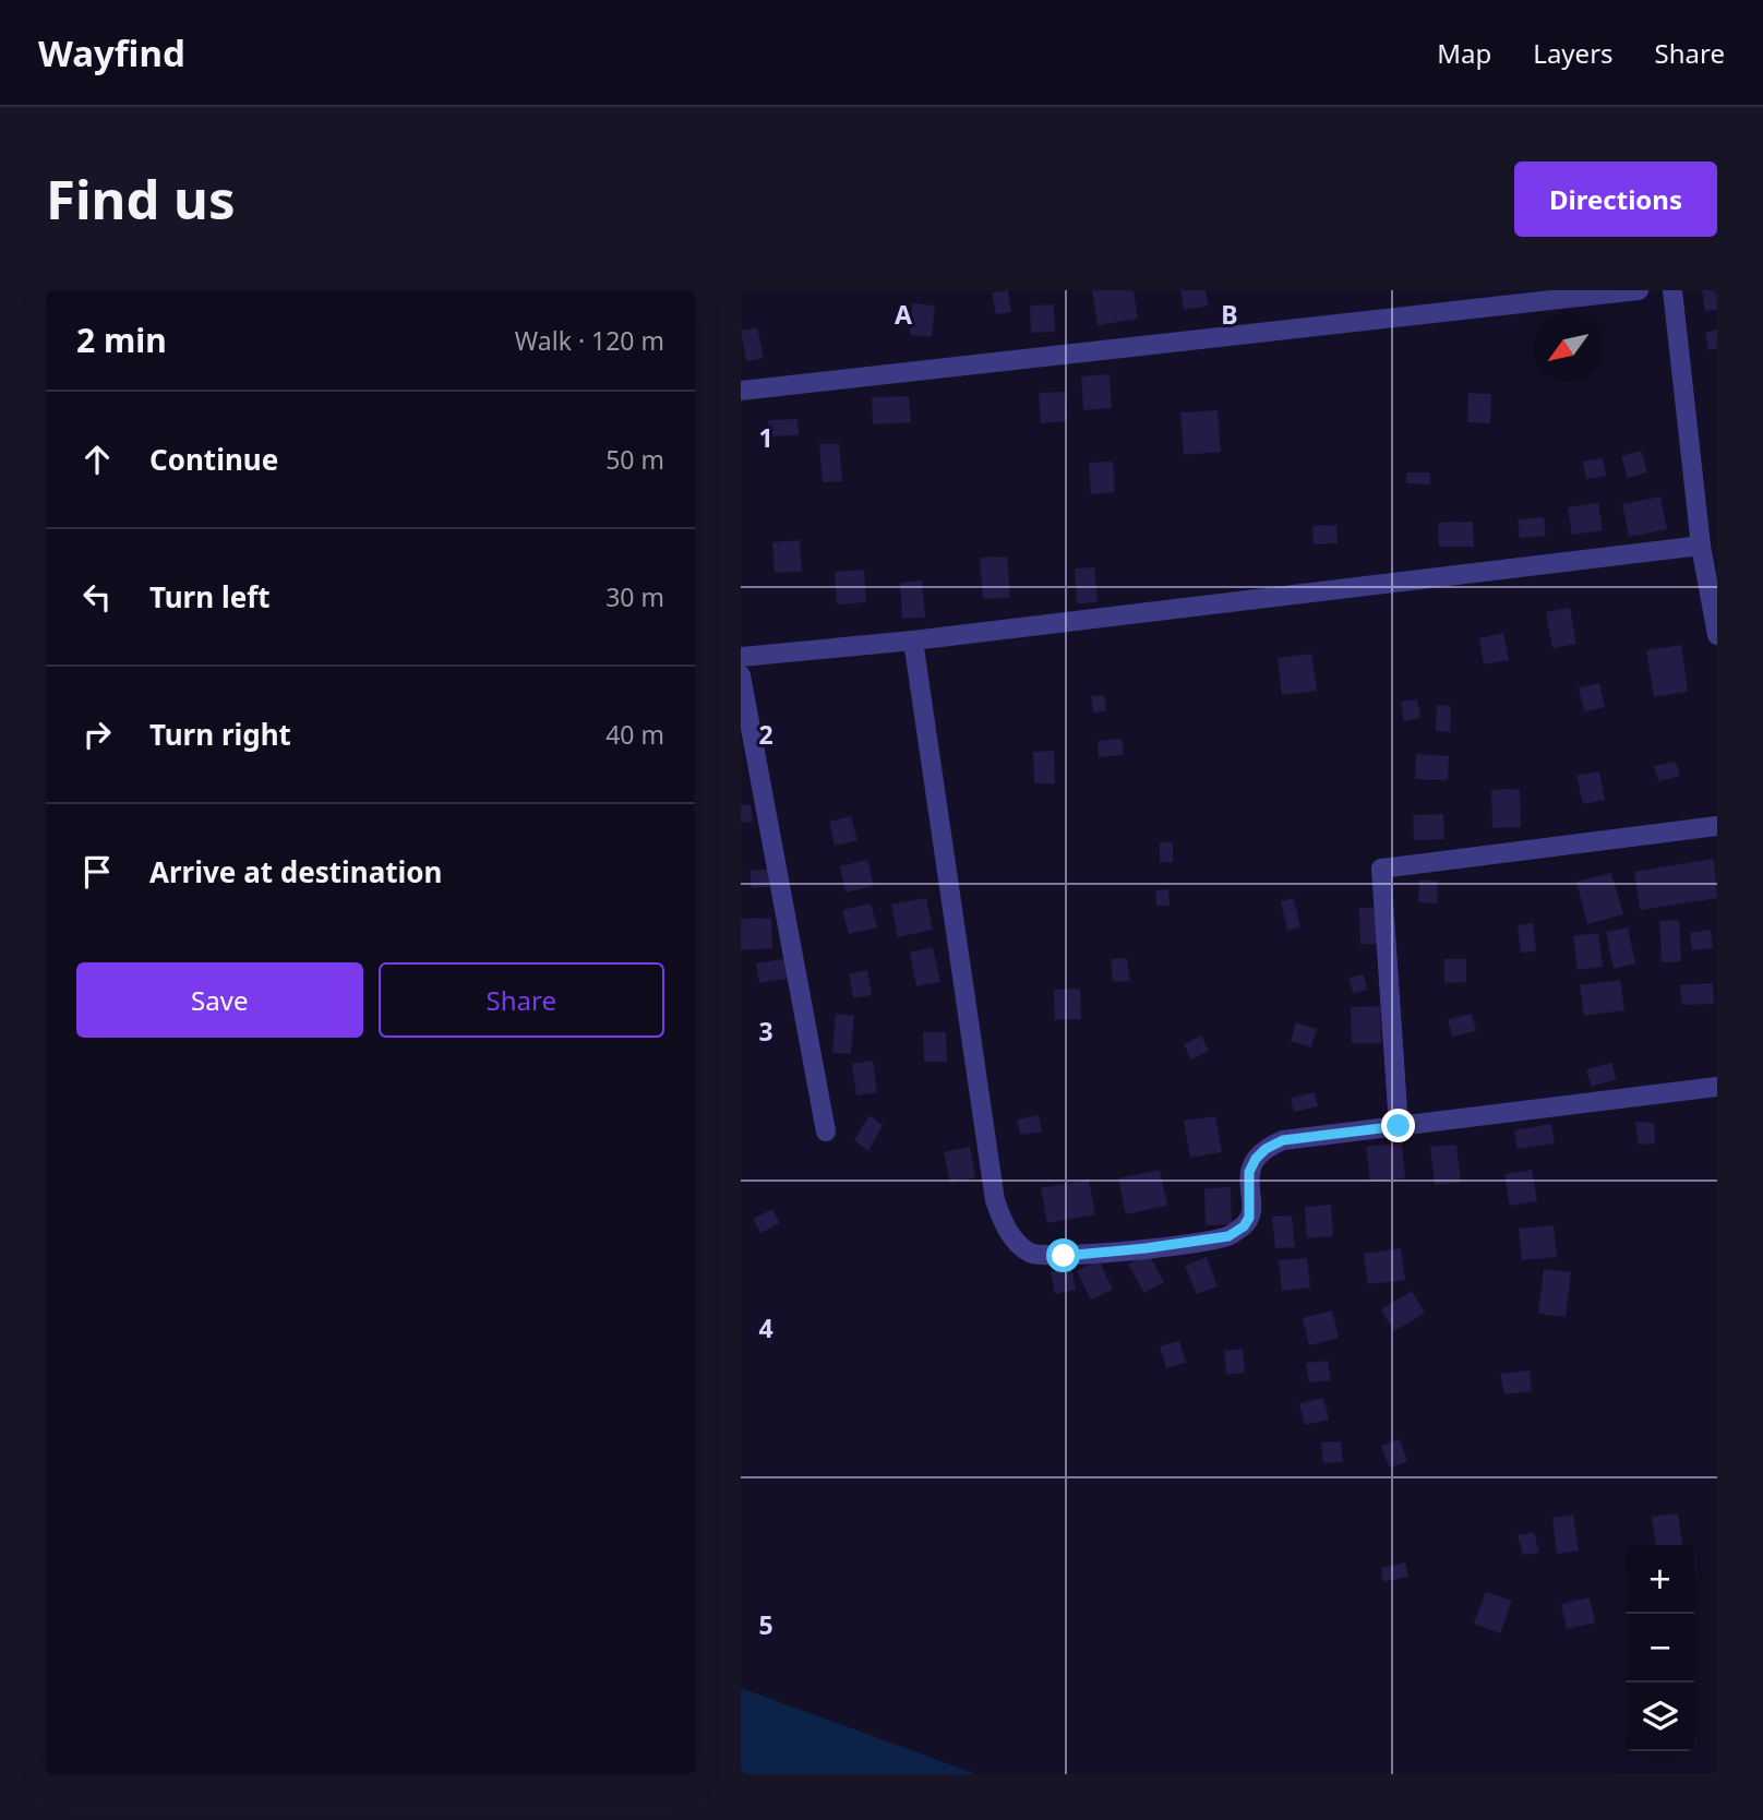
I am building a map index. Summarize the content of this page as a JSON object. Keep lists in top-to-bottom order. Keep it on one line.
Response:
{"north":"bottom left","page":{"header":"Wayfind","nav":["Map","Layers","Share"],"buttons":["Directions",["Save","Share"]],"title":"Find us","heading":["2 min","Walk · 120 m"],"list":[["Continue","50 m"],["Turn left","30 m"],["Turn right","40 m"],"Arrive at destination"],"map_buttons":["+","−"]},"grid":{"columns":["A","B"],"rows":["1","2","3","4","5"]}}
